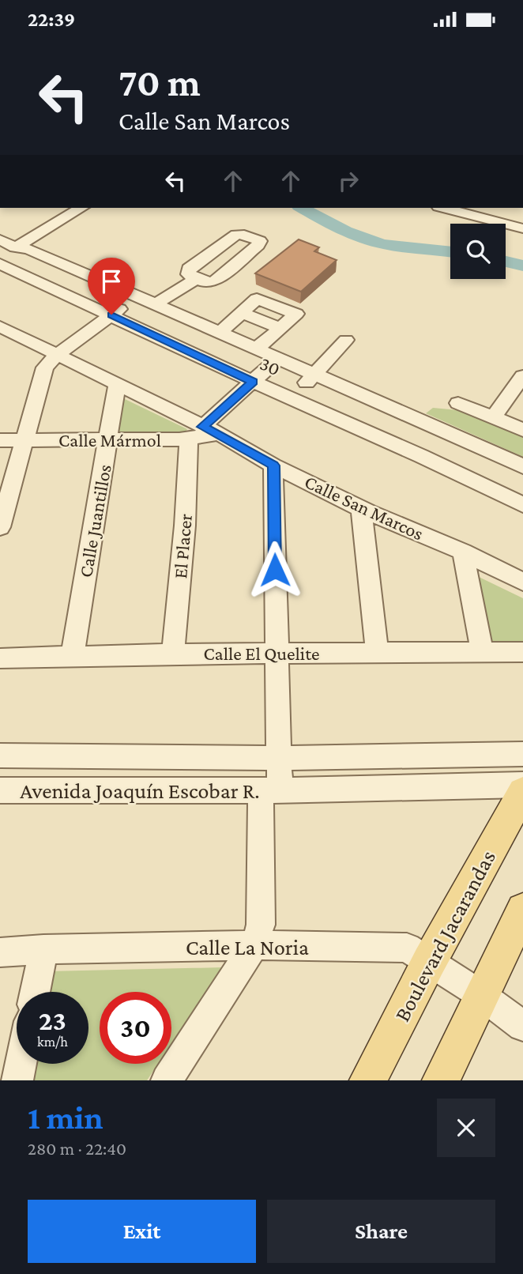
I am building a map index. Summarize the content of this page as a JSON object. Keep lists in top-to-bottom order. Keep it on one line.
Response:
{"streets":{"main road":["Boulevard Jacarandas"],"street":["30","Calle Mármol","Calle San Marcos","Calle Juantillos","El Placer","Calle El Quelite","Avenida Joaquín Escobar R.","Calle La Noria"]},"crossings":[["Calle Mármol","Calle San Marcos"],["Calle Mármol","Calle Juantillos"],["Calle Mármol","El Placer"],["Calle San Marcos","Calle Juantillos"],["Calle San Marcos","El Placer"],["Calle Juantillos","Calle El Quelite"],["El Placer","Calle El Quelite"],["Boulevard Jacarandas","Calle La Noria"]],"page":{"status":"22:39","turn":["70 m","Calle San Marcos"],"speed":"23 km/h","limit":"30","heading":["1 min","280 m · 22:40"],"buttons":["Exit","Share"]}}
